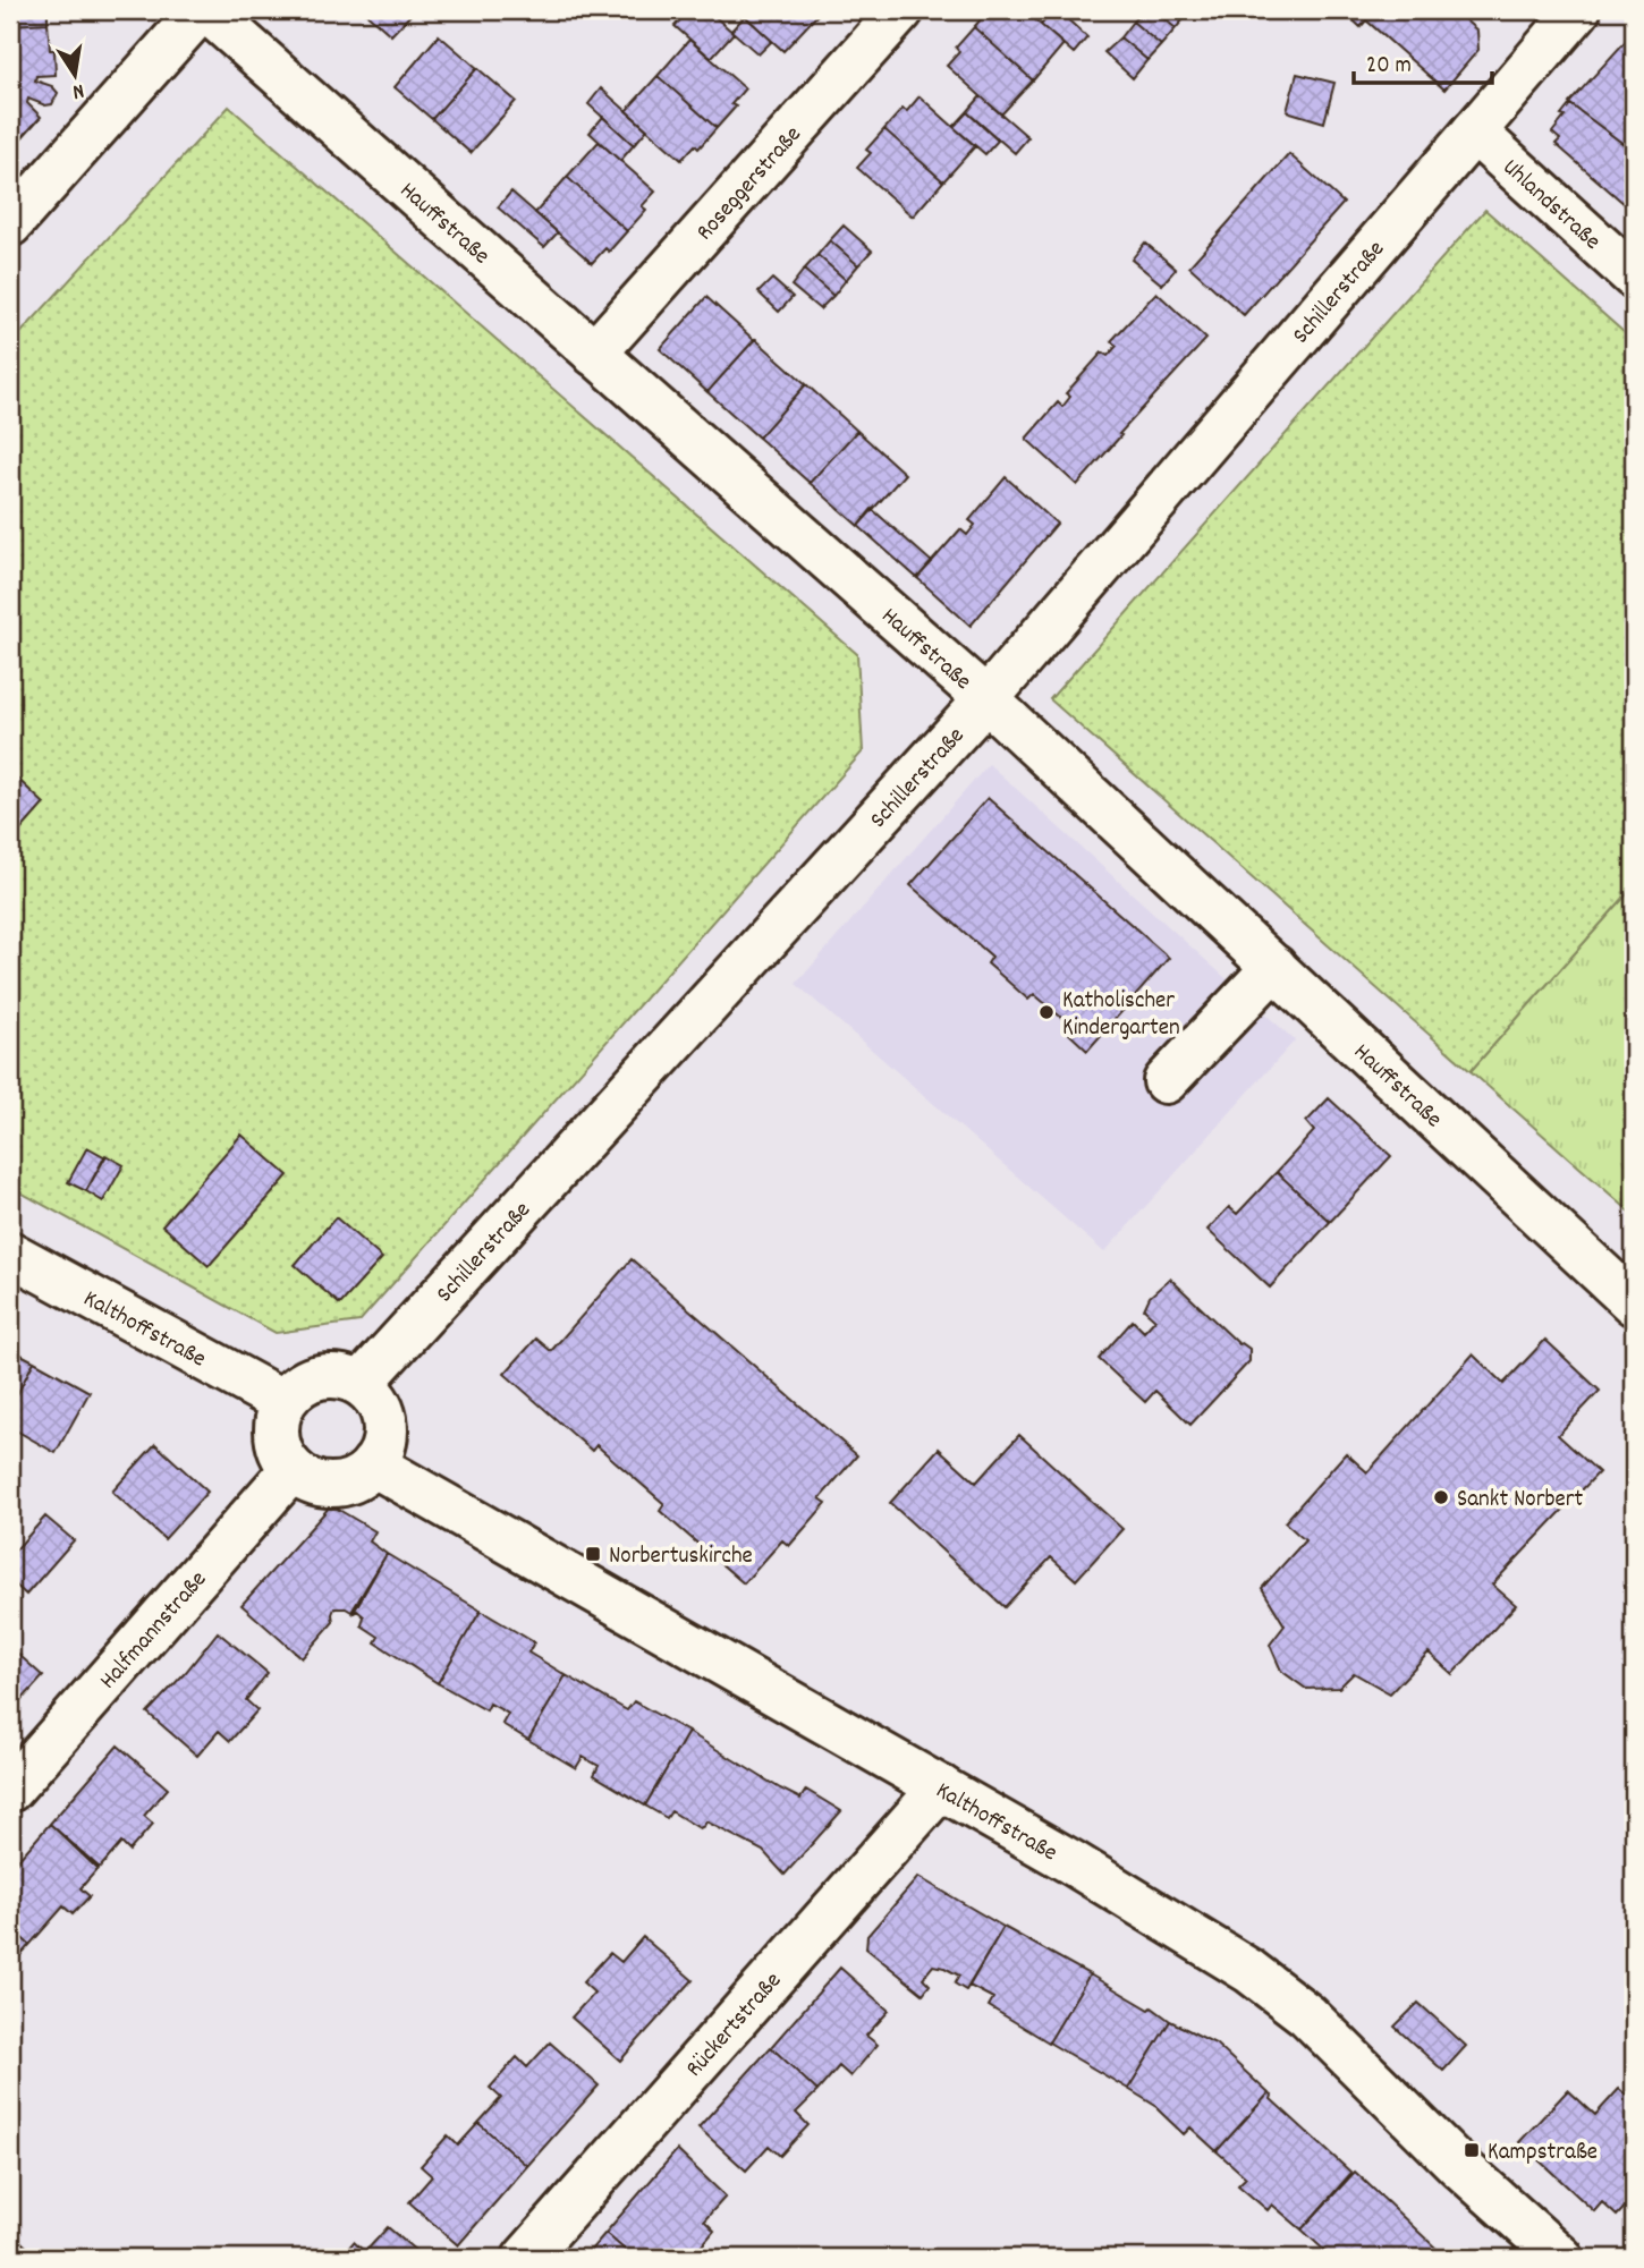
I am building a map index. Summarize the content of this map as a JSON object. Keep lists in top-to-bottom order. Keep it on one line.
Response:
{"streets":{"street":["Roseggerstraße","Uhlandstraße","Hauffstraße","Schillerstraße","Kalthoffstraße","Halfmannstraße","Rückertstraße"]},"crossings":[["Roseggerstraße","Hauffstraße"],["Uhlandstraße","Schillerstraße"],["Hauffstraße","Schillerstraße"],["Schillerstraße","Kalthoffstraße"],["Schillerstraße","Halfmannstraße"],["Kalthoffstraße","Halfmannstraße"],["Kalthoffstraße","Rückertstraße"]],"places":{"other":["Katholischer Kindergarten","Sankt Norbert"],"transit":["Norbertuskirche","Kampstraße"]},"scale_bar":"20 m","north":"bottom"}
